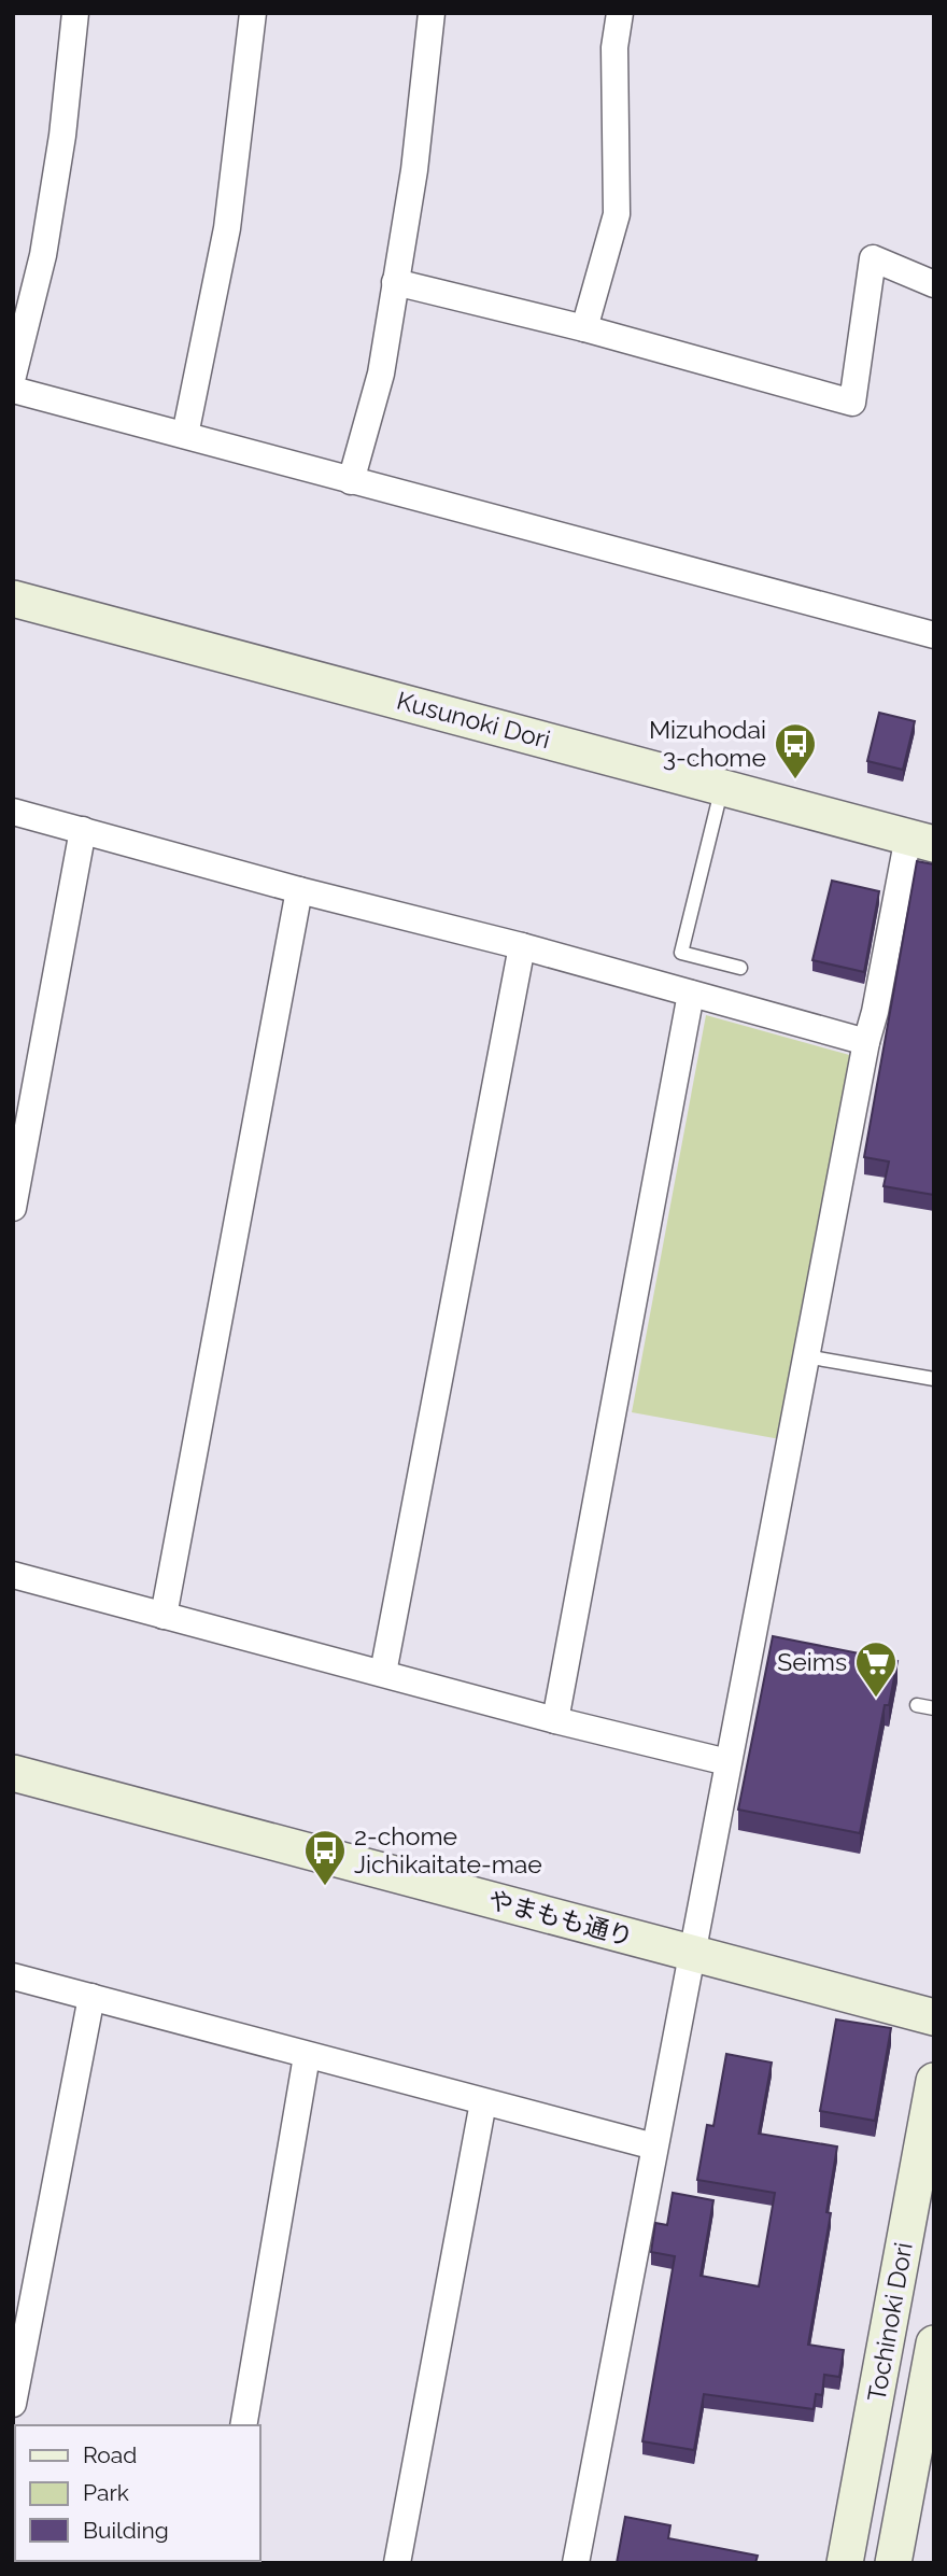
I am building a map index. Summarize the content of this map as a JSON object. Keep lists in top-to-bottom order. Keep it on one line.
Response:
{"streets":{"street":["Kusunoki Dori","やまもも通り","Tochinoki Dori"]},"places":{"bus stop":["Mizuhodai 3-chome","2-chome Jichikaitate-mae"],"supermarket":["Seims"]},"legend":["Road","Park","Building"]}
